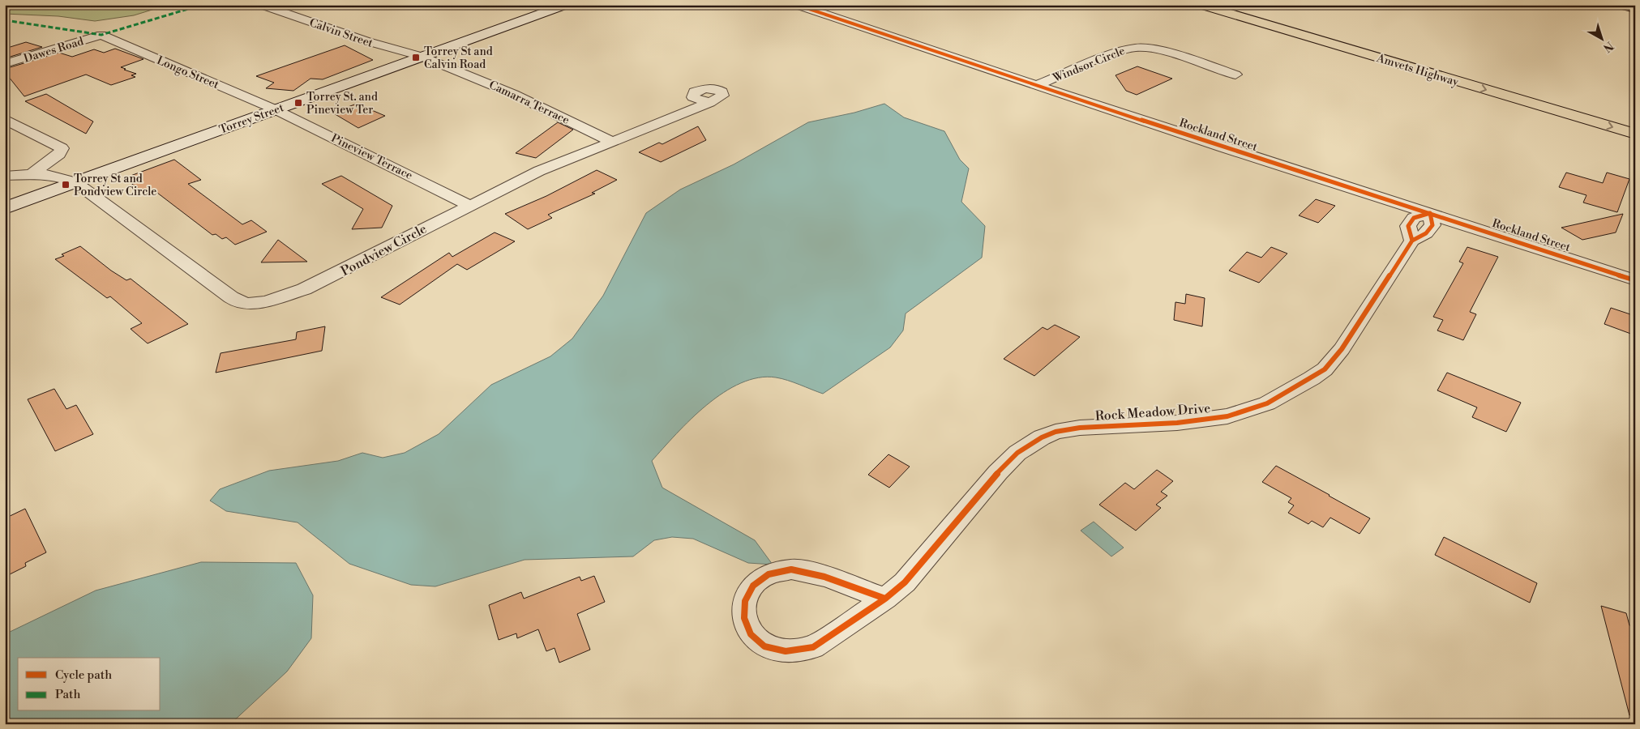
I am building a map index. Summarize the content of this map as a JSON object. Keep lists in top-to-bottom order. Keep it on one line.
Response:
{"streets":{"highway":["Amvets Highway"],"main road":["Torrey Street"],"street":["Calvin Street","Dawes Road","Windsor Circle","Longo Street","Camarra Terrace","Rockland Street","Pineview Terrace","Pondview Circle","Rock Meadow Drive"]},"crossings":[["Calvin Street","Camarra Terrace"],["Calvin Street","Torrey Street"],["Dawes Road","Longo Street"],["Windsor Circle","Rockland Street"],["Longo Street","Torrey Street"],["Longo Street","Pineview Terrace"],["Camarra Terrace","Torrey Street"],["Camarra Terrace","Pondview Circle"],["Torrey Street","Pineview Terrace"],["Torrey Street","Pondview Circle"],["Rockland Street","Rock Meadow Drive"],["Pineview Terrace","Pondview Circle"]],"places":{"transit":["Torrey St and Calvin Road","Torrey St. and Pineview Ter","Torrey St and Pondview Circle"]},"legend":["Cycle path","Path"],"north":"bottom right"}
